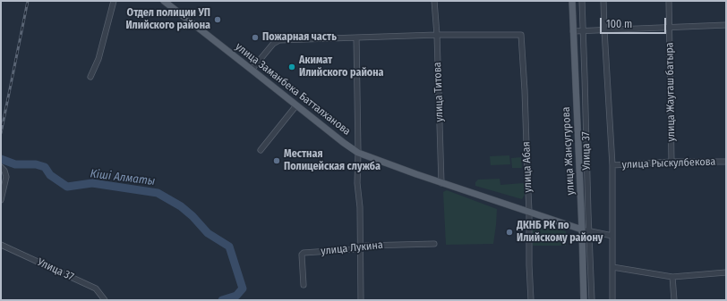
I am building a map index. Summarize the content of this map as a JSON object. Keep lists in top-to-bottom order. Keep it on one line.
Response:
{"streets":{"main road":["улица Заманбека Батталханова","улица Жансугурова"],"street":["улица Титова","улица Жаугаш батыра","Улица 37","улица Рыскулбекова","улица Абая","улица Лукина"]},"crossings":[["улица Заманбека Батталханова","улица Титова"],["улица Заманбека Батталханова","улица Жансугурова"],["улица Заманбека Батталханова","улица Абая"],["улица Титова","улица Абая"],["улица Жаугаш батыра","улица Рыскулбекова"]],"water":["Кіші Алматы"],"places":["Отдел полиции УП Илийского района","Пожарная часть","Акимат Илийского района","Местная Полицейская служба","ДКНБ РК по Илийскому району"],"scale_bar":"100 m"}
